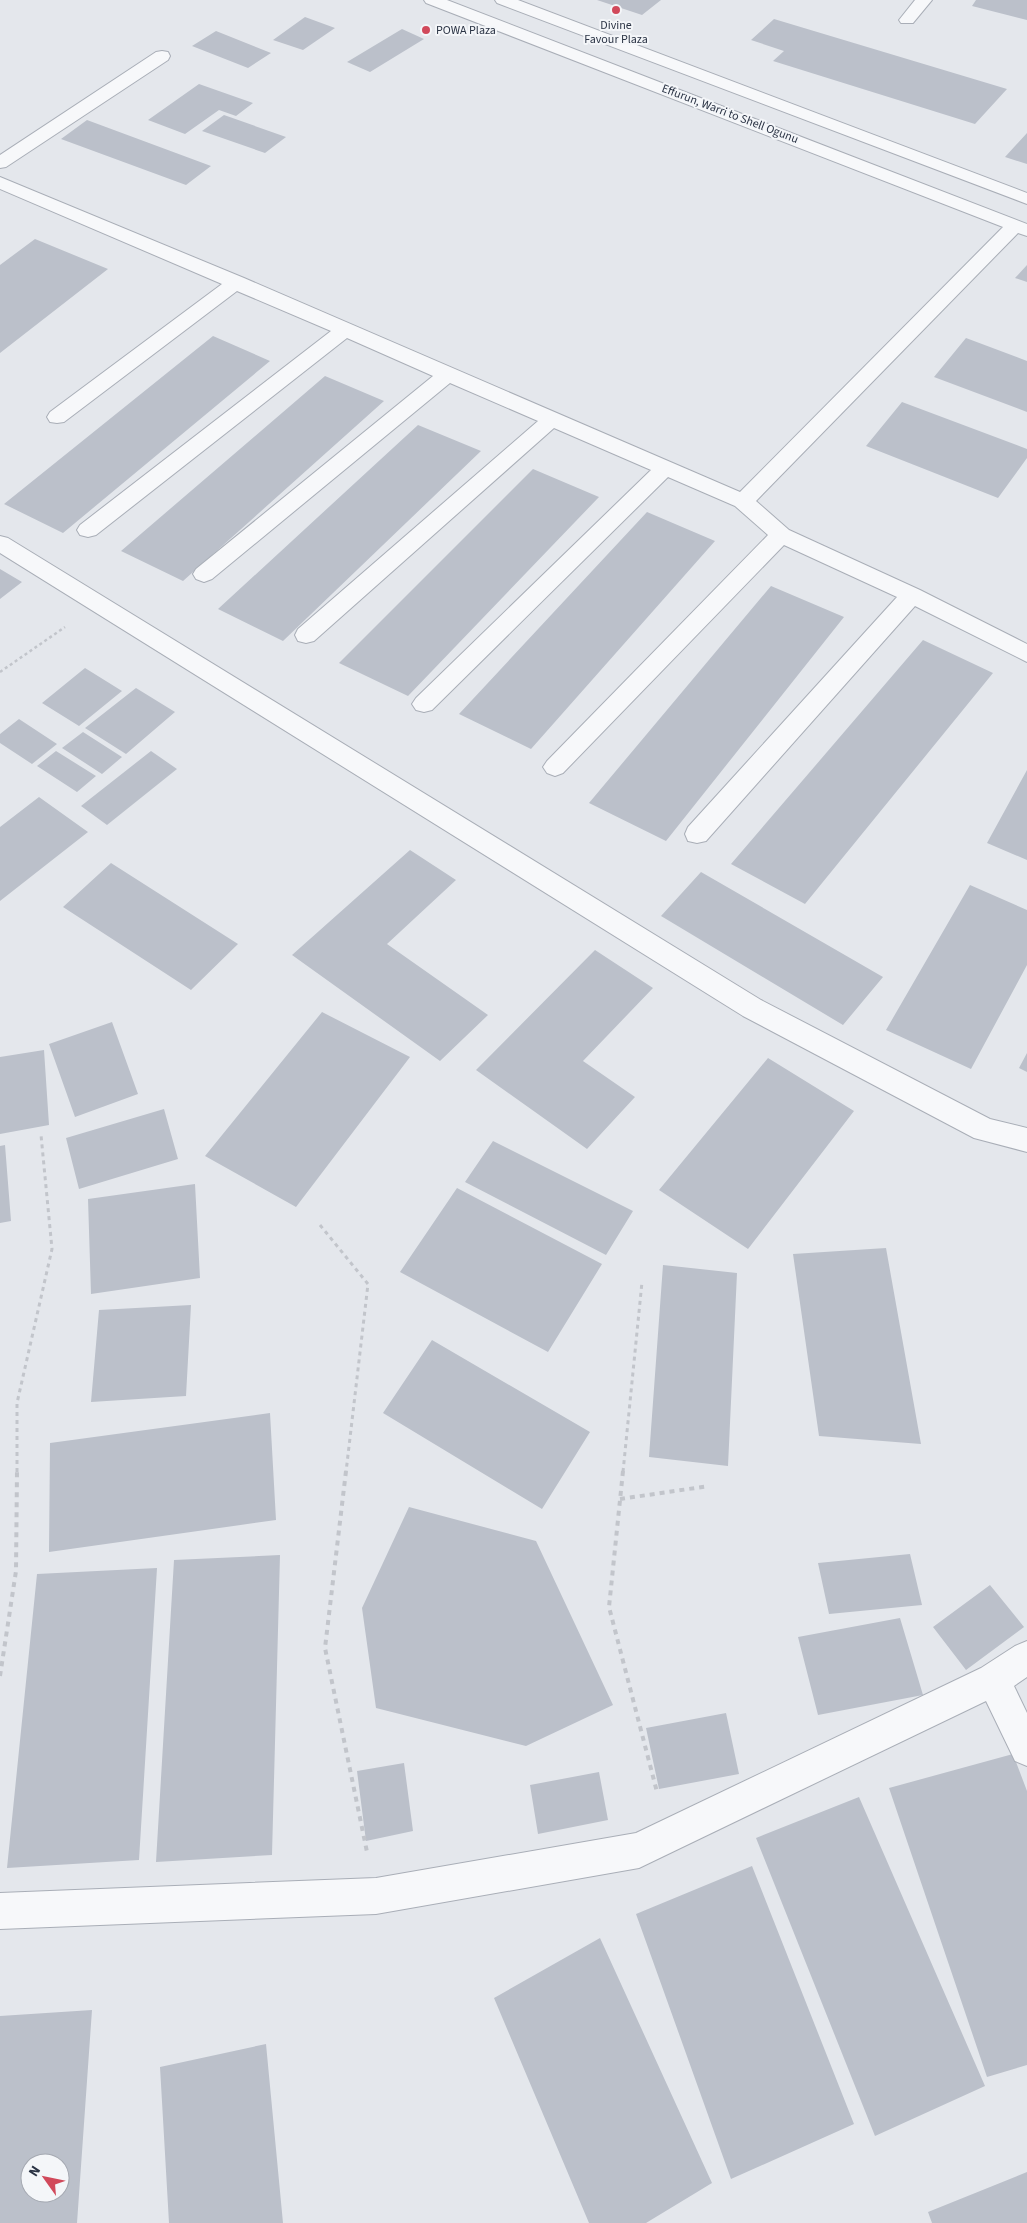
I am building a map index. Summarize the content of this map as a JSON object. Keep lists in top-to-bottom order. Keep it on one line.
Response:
{"streets":{"street":["Effurun, Warri to Shell Ogunu"]},"places":["Divine Favour Plaza","POWA Plaza"],"north":"top left"}
